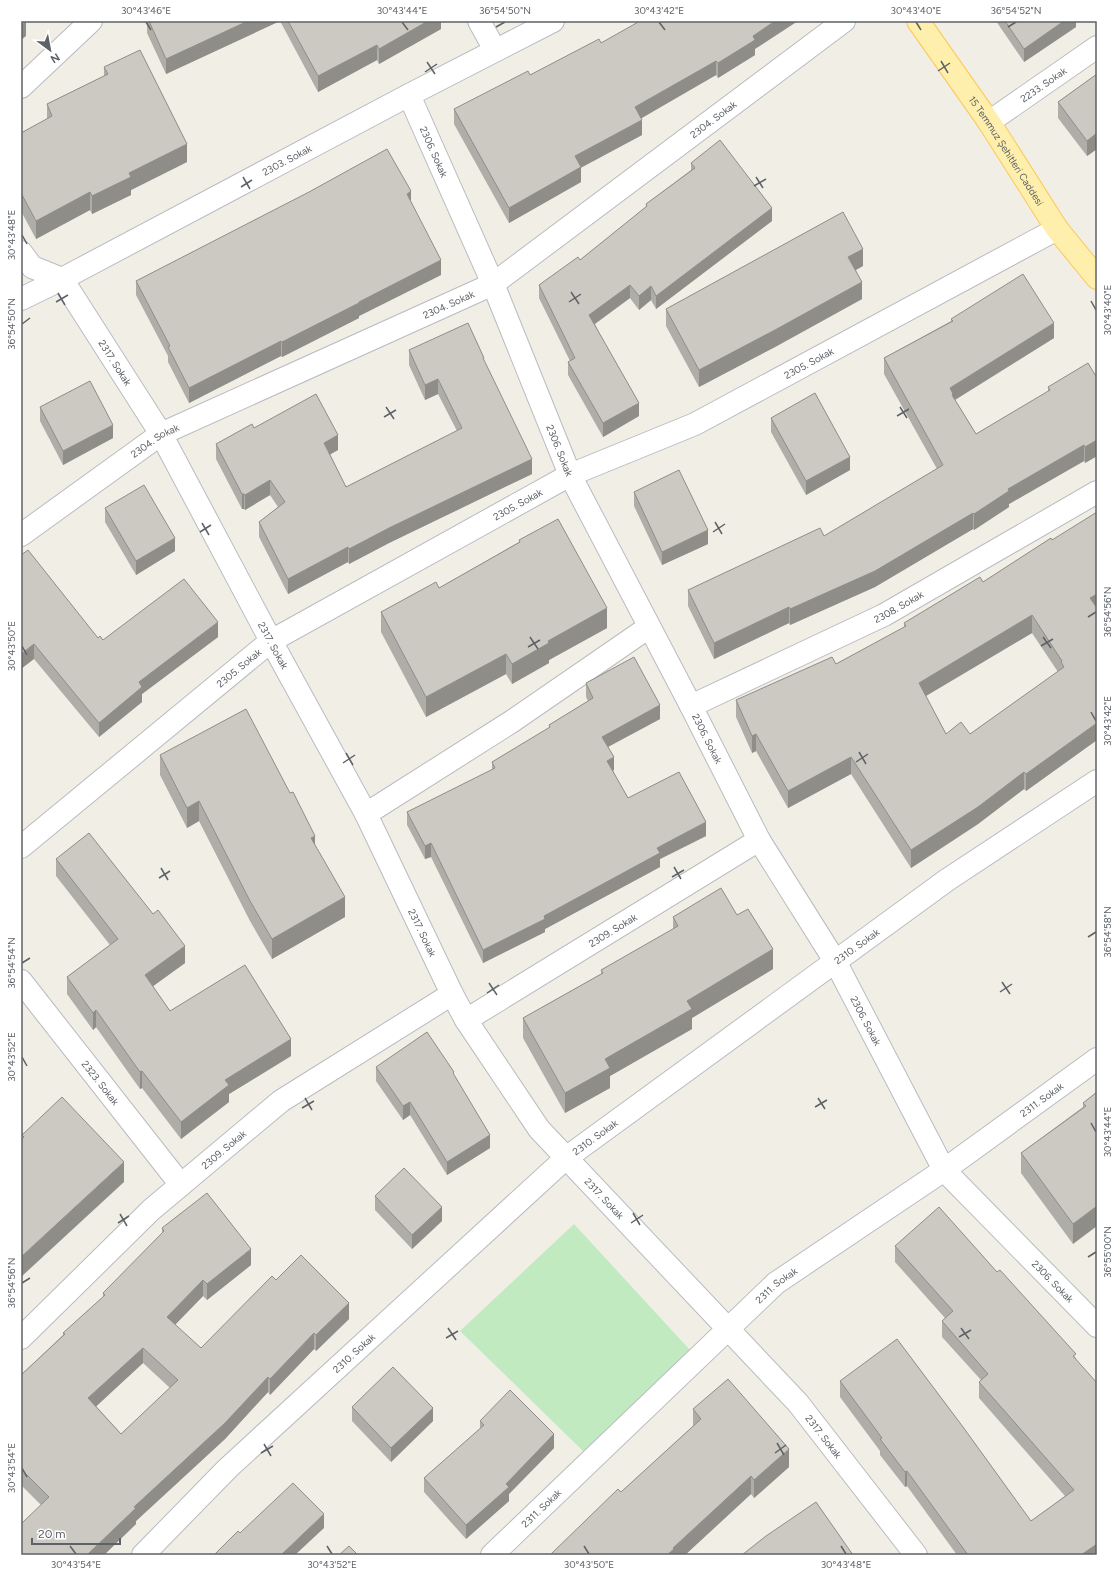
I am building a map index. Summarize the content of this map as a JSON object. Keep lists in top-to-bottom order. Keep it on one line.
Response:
{"streets":{"main road":["15 Temmuz Şehitleri Caddesi"],"street":["2233. Sokak","2304. Sokak","2306. Sokak","2303. Sokak","2317. Sokak","2305. Sokak","2308. Sokak","2309. Sokak","2310. Sokak","2323. Sokak","2311. Sokak"]},"crossings":[["2233. Sokak","15 Temmuz Şehitleri Caddesi"],["2304. Sokak","2306. Sokak"],["2304. Sokak","2317. Sokak"],["15 Temmuz Şehitleri Caddesi","2305. Sokak"],["2306. Sokak","2303. Sokak"],["2306. Sokak","2305. Sokak"],["2306. Sokak","2308. Sokak"],["2306. Sokak","2309. Sokak"],["2306. Sokak","2310. Sokak"],["2306. Sokak","2311. Sokak"],["2303. Sokak","2317. Sokak"],["2317. Sokak","2305. Sokak"],["2317. Sokak","2309. Sokak"],["2317. Sokak","2310. Sokak"],["2317. Sokak","2311. Sokak"],["2309. Sokak","2323. Sokak"]],"scale_bar":"20 m","north":"bottom right","coordinates":["30°43'46\"E","30°43'44\"E","36°54'50\"N","30°43'42\"E","30°43'40\"E","36°54'52\"N","30°43'48\"E","36°54'56\"N","30°43'50\"E","36°54'58\"N","36°54'54\"N","30°43'52\"E","36°55'00\"N","30°43'54\"E"]}
